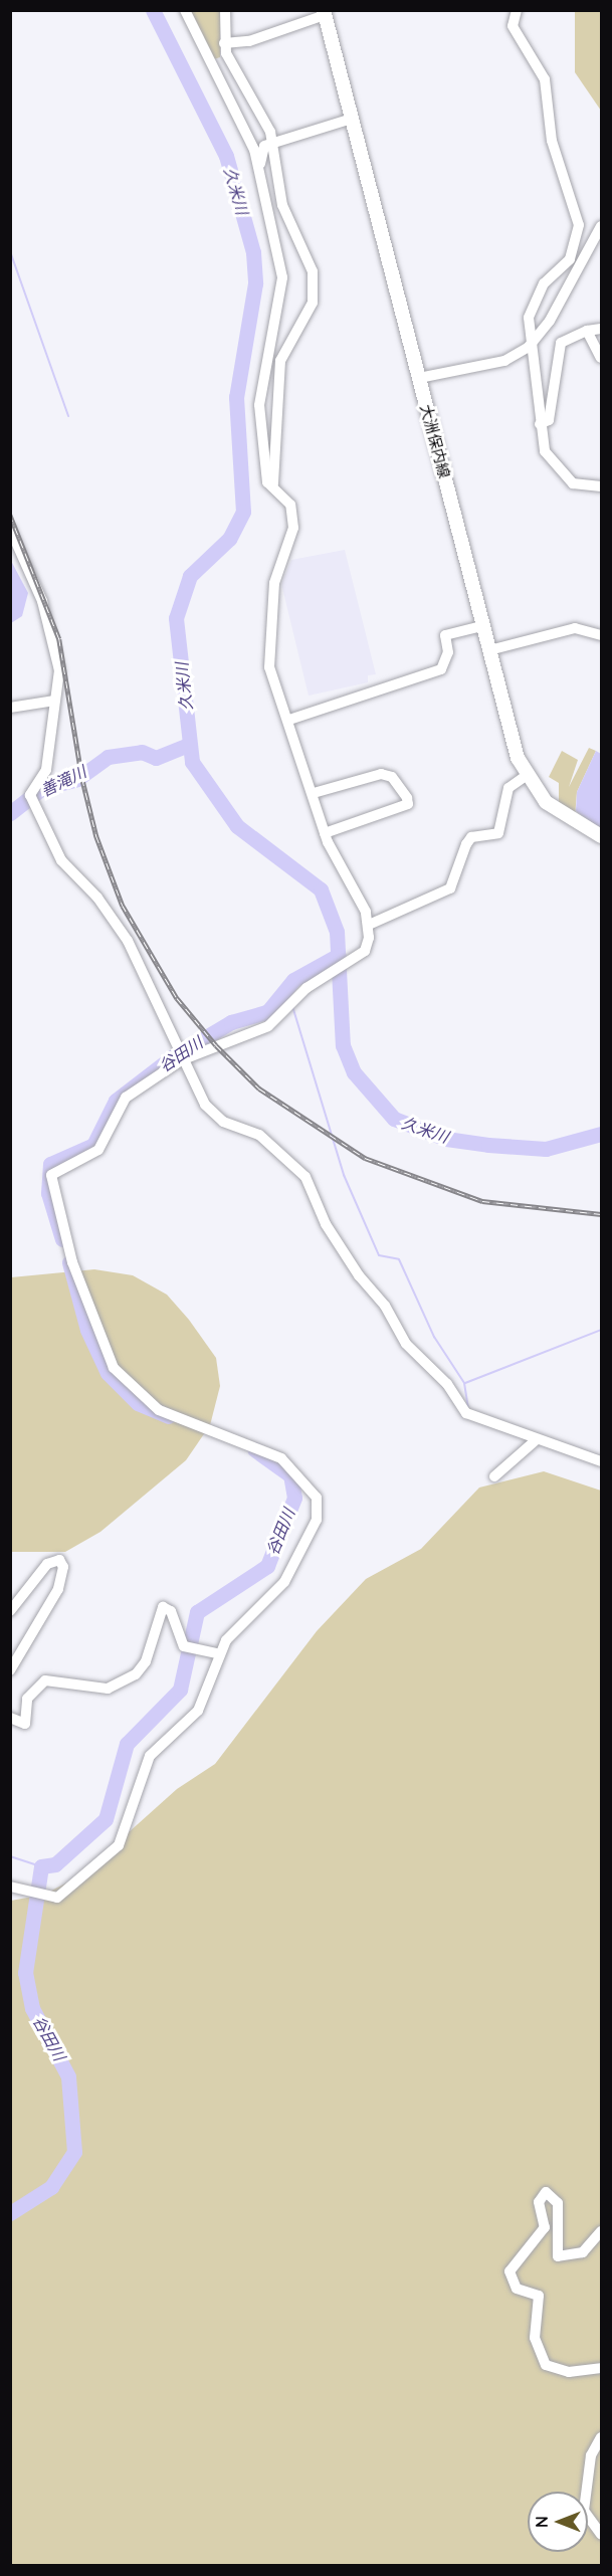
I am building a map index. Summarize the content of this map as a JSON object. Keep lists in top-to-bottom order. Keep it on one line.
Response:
{"streets":{"main road":["大洲保内線"]},"water":["久米川","善滝川","谷田川"],"north":"left"}
